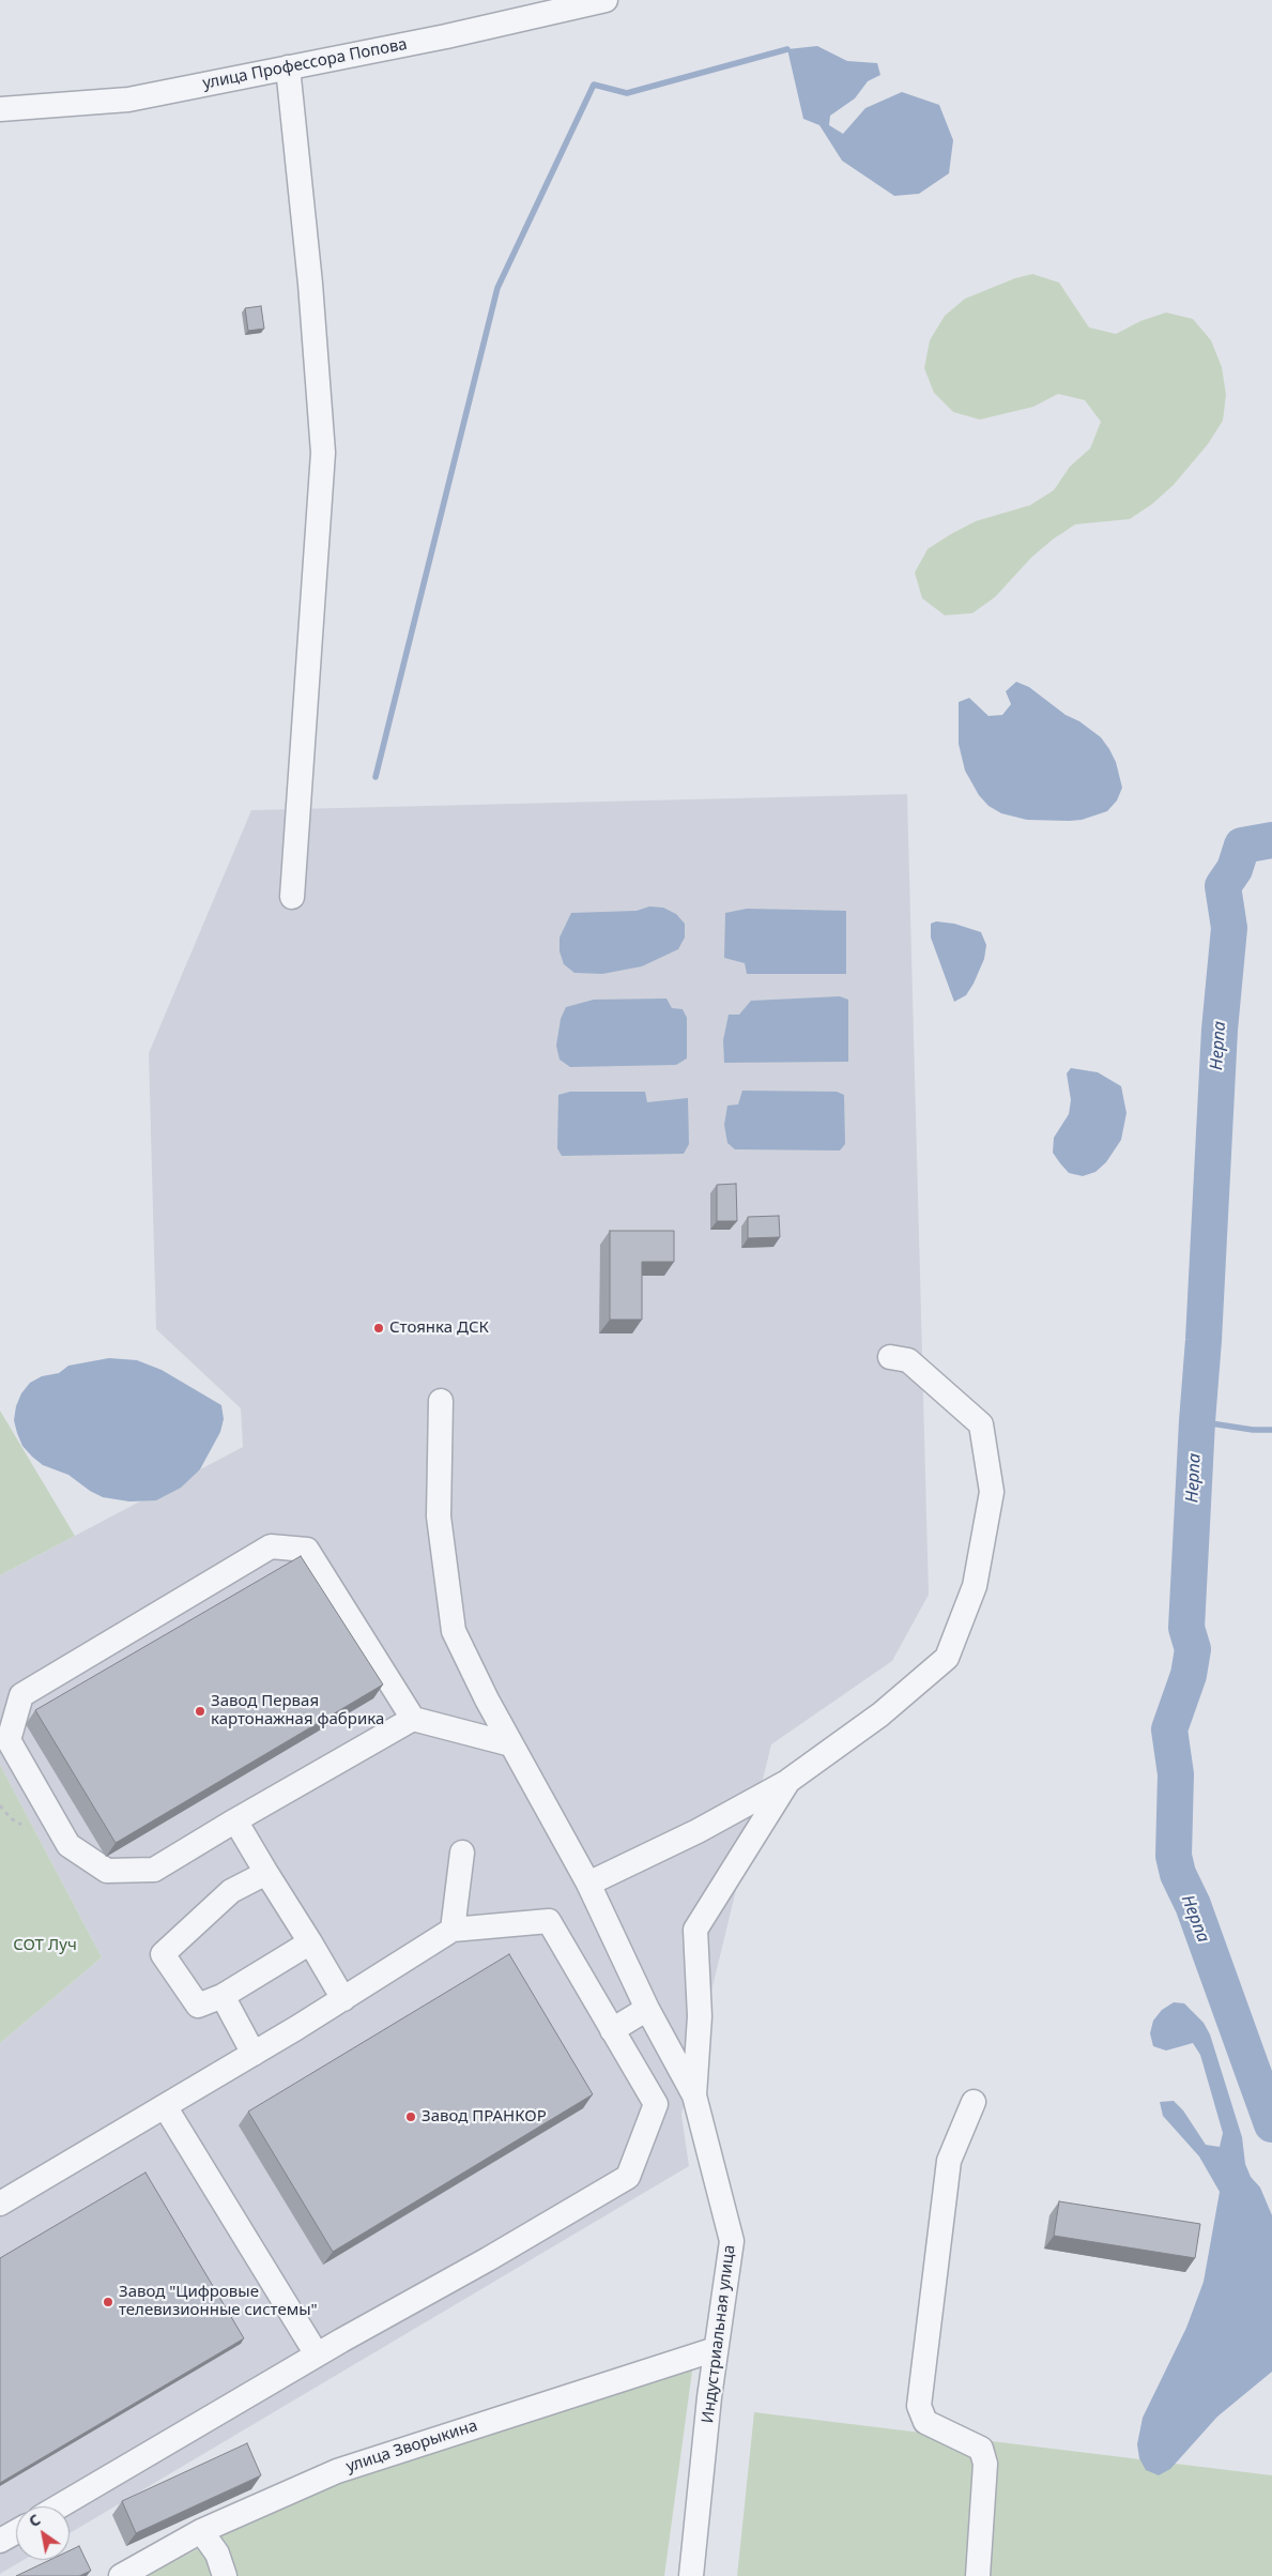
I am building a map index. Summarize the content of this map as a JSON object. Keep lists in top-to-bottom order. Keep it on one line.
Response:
{"streets":{"street":["улица Профессора Попова","Индустриальная улица","улица Зворыкина"]},"crossings":[["Индустриальная улица","улица Зворыкина"]],"water":["Нерпа"],"parks":["СОТ Луч"],"places":["Стоянка ДСК","Завод Первая картонажная фабрика","Завод ПРАНКОР","Завод \"Цифровые телевизионные системы\""],"north":"top left"}
